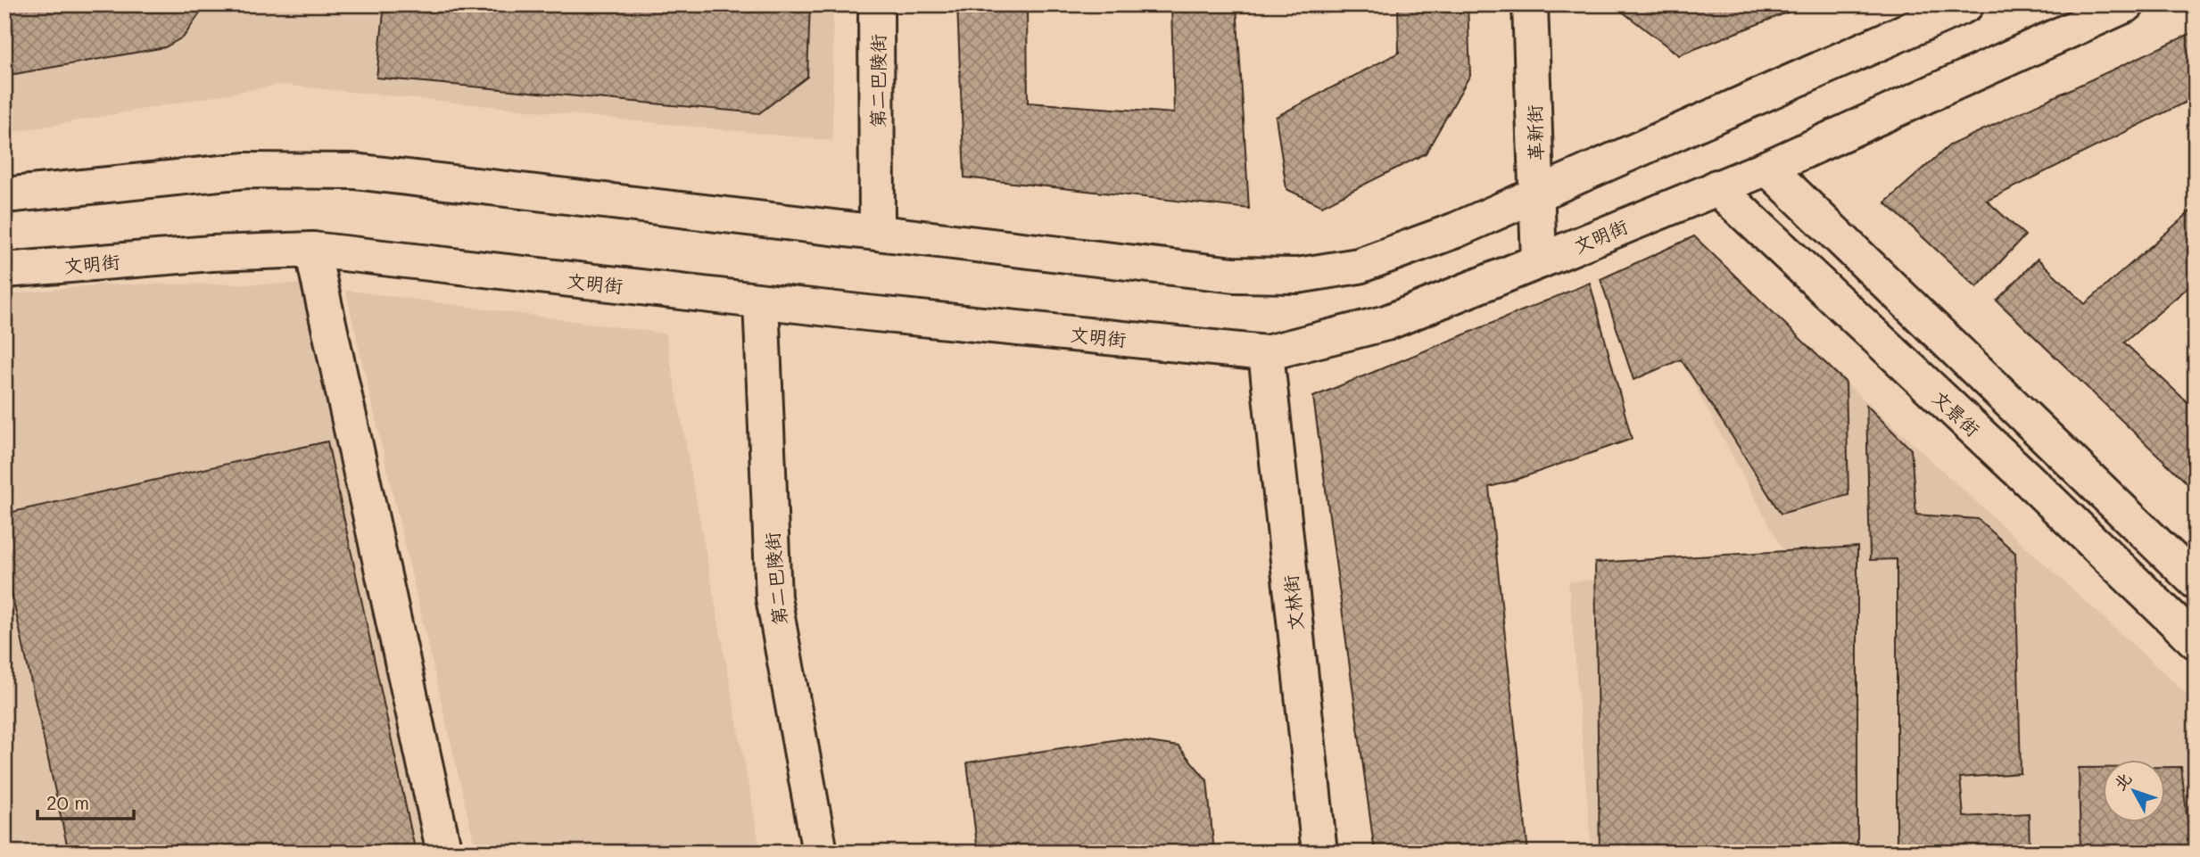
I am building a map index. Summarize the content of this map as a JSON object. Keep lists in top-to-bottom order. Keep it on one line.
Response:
{"streets":{"main road":["第二巴陵街","革新街","文明街","文景街","文林街"]},"crossings":[["第二巴陵街","文明街"],["革新街","文明街"],["文明街","文景街"],["文明街","文林街"]],"scale_bar":"20 m","north":"top left"}
